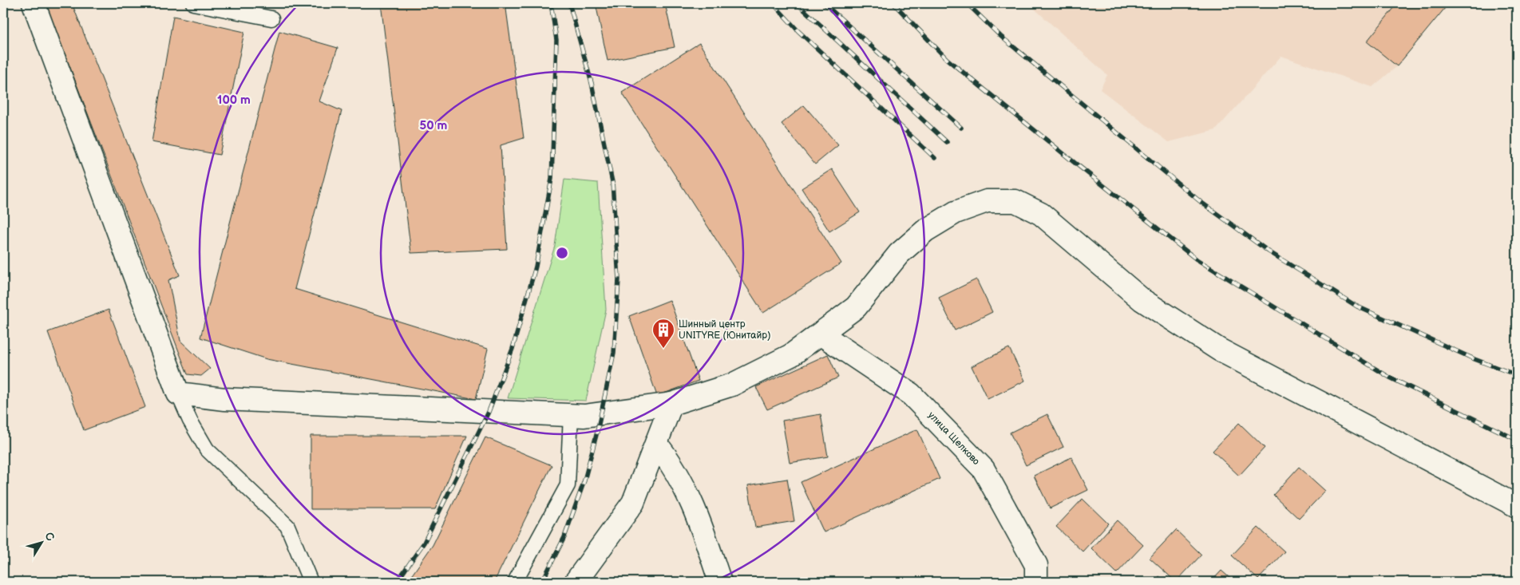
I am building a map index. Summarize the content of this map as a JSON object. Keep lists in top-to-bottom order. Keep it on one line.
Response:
{"streets":{"street":["улица Щелково"]},"places":{"building":["Шинный центр UNITYRE (Юнитайр)"]},"north":"top right","rings":["100 m","50 m"]}
